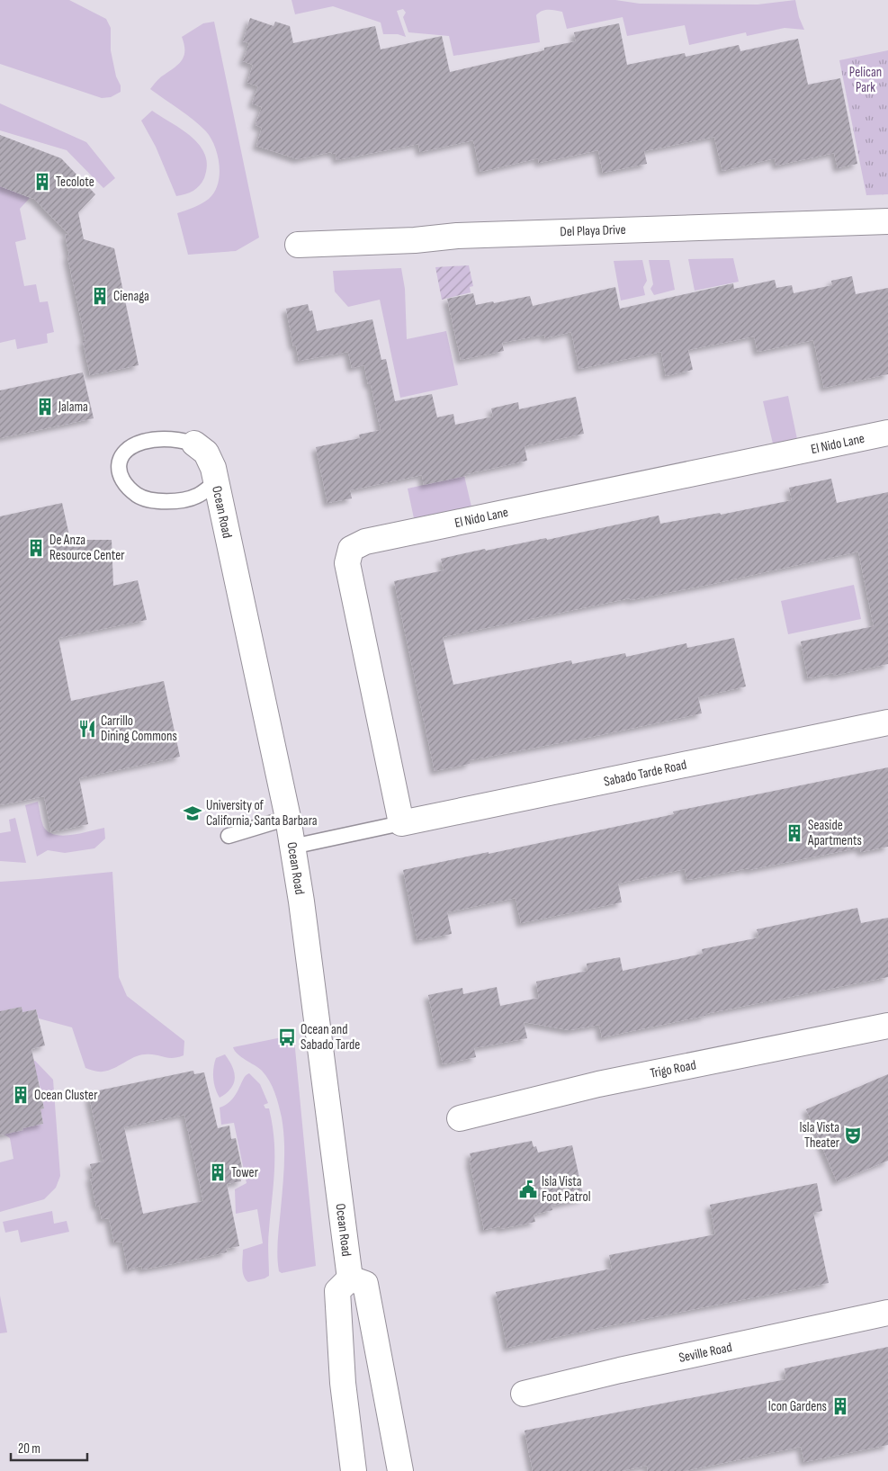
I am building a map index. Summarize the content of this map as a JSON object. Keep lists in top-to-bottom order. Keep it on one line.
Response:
{"streets":{"street":["Del Playa Drive","El Nido Lane","Ocean Road","Sabado Tarde Road","Trigo Road","Seville Road"]},"crossings":[["El Nido Lane","Sabado Tarde Road"]],"parks":["Pelican Park"],"places":{"building":["Tecolote","Cienaga","Jalama","De Anza Resource Center","Seaside Apartments","Ocean Cluster","Tower","Icon Gardens"],"restaurant":["Carrillo Dining Commons"],"school or university":["University of California, Santa Barbara"],"bus stop":["Ocean and Sabado Tarde"],"theatre":["Isla Vista Theater"],"public building":["Isla Vista Foot Patrol"]},"scale_bar":"20 m"}
